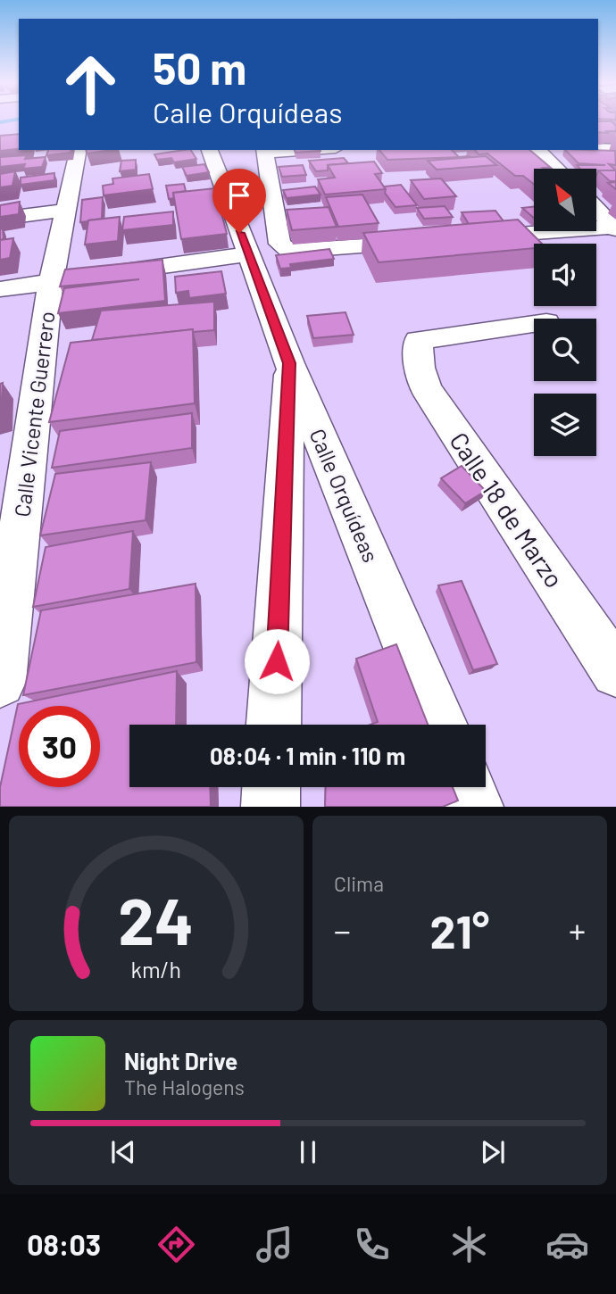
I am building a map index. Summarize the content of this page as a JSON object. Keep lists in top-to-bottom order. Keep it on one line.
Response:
{"streets":{"street":["Calle Vicente Guerrero","Calle Orquídeas","Calle 18 de Marzo"]},"north":"top left","page":{"turn":["50 m","Calle Orquídeas"],"limit":"30","trip":"08:04 · 1 min · 110 m","tile":"Clima","heat":["−","21°","+"],"song":["Night Drive","The Halogens"],"tabs":"08:03","gauge":["24","km/h"]}}
